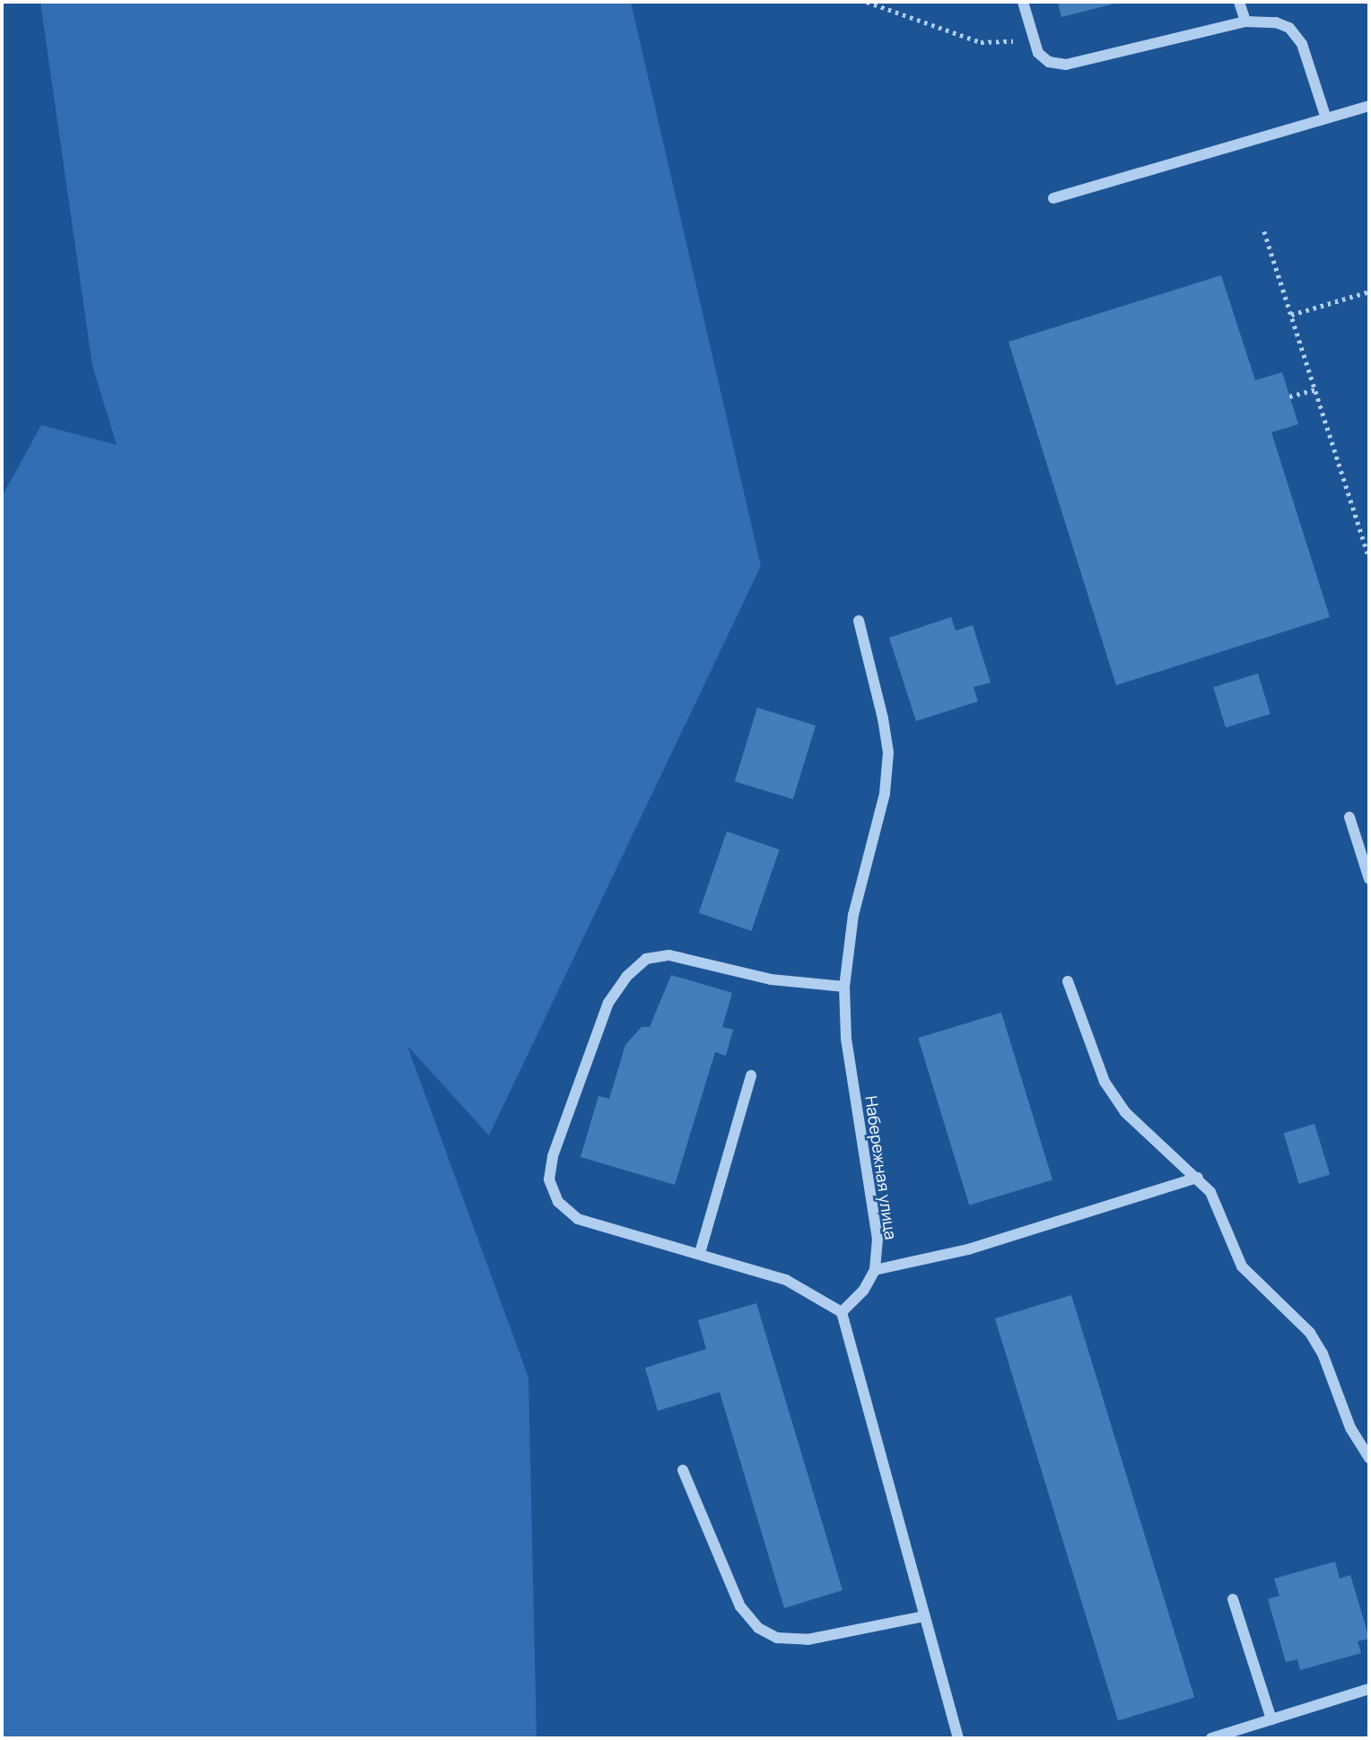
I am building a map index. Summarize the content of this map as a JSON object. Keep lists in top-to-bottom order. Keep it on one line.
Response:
{"streets":{"street":["Набережная улица"]}}
